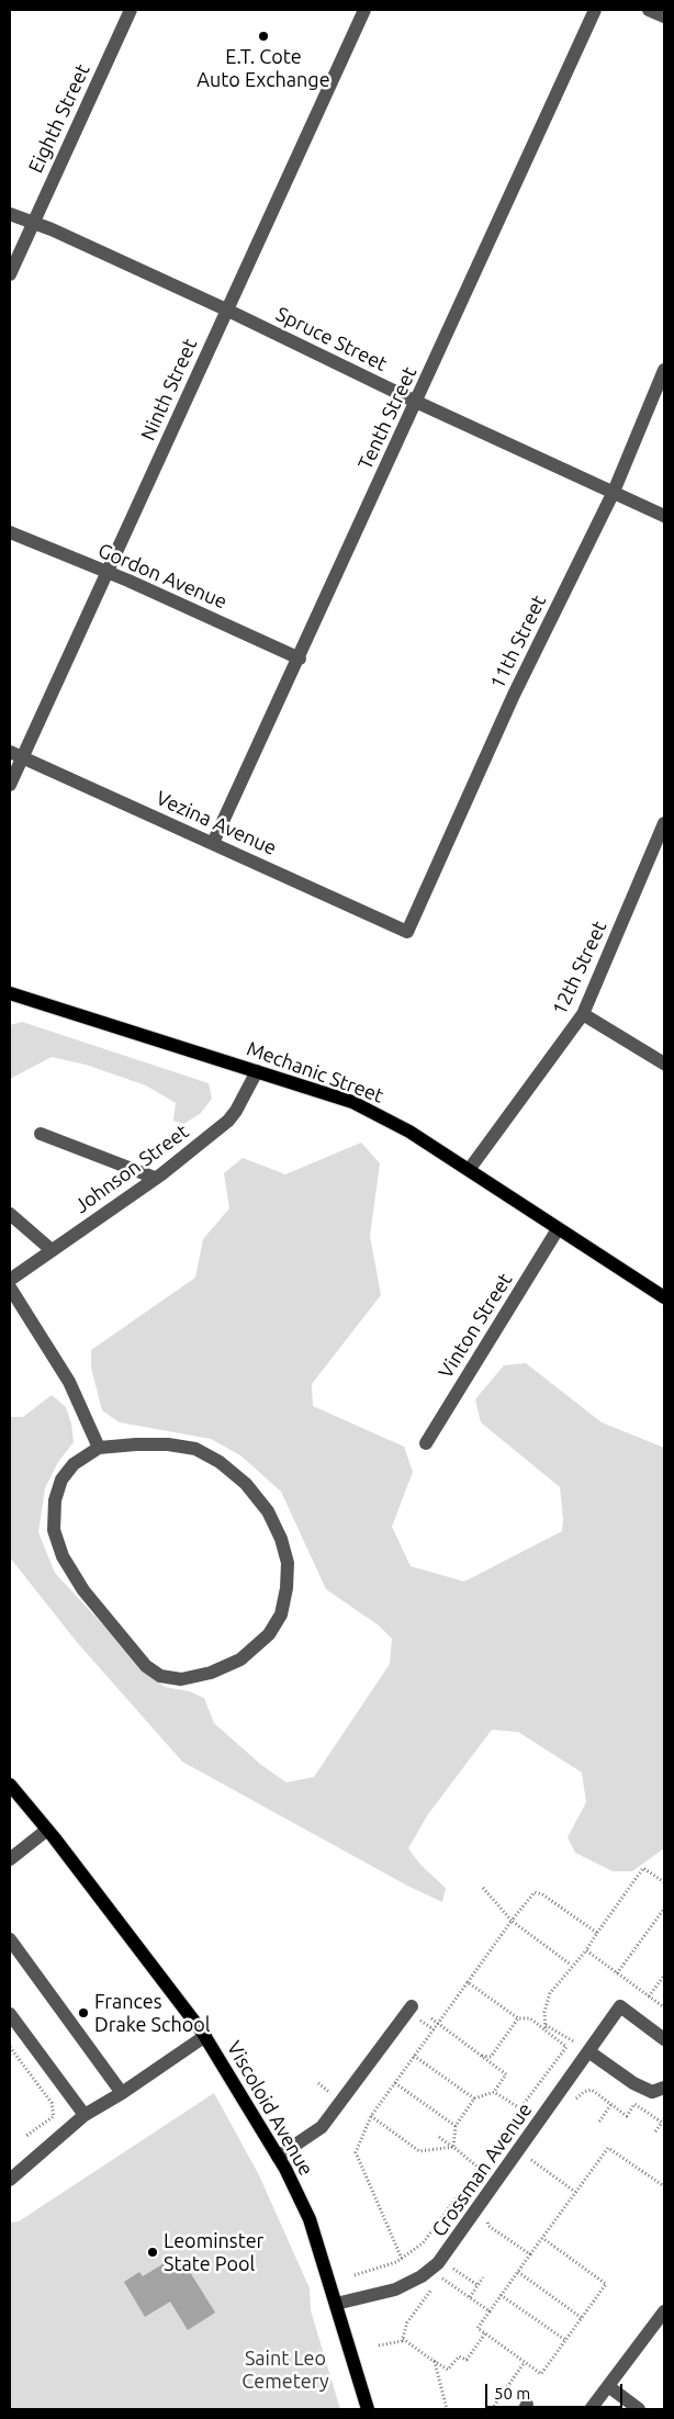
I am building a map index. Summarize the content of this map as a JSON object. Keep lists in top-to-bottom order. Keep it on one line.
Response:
{"streets":{"main road":["Mechanic Street","Viscoloid Avenue"],"street":["Eighth Street","Spruce Street","Ninth Street","Tenth Street","Gordon Avenue","11th Street","Vezina Avenue","12th Street","Johnson Street","Vinton Street","Crossman Avenue"]},"crossings":[["Eighth Street","Spruce Street"],["Spruce Street","Ninth Street"],["Spruce Street","Tenth Street"],["Spruce Street","11th Street"],["Ninth Street","Gordon Avenue"],["Ninth Street","Vezina Avenue"],["Tenth Street","Gordon Avenue"],["Tenth Street","Vezina Avenue"],["11th Street","Vezina Avenue"],["12th Street","Mechanic Street"],["Mechanic Street","Johnson Street"],["Mechanic Street","Vinton Street"],["Viscoloid Avenue","Crossman Avenue"]],"parks":["Saint Leo Cemetery"],"places":["E.T. Cote Auto Exchange","Frances Drake School","Leominster State Pool"],"scale_bar":"50 m"}
